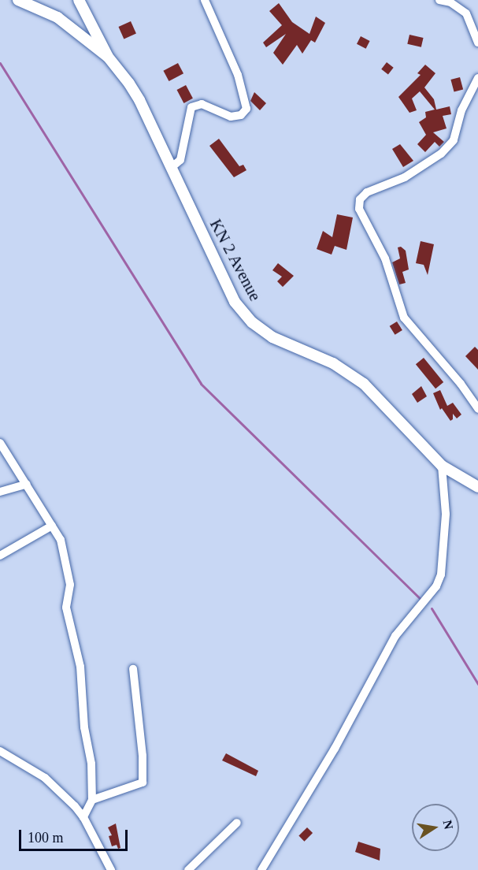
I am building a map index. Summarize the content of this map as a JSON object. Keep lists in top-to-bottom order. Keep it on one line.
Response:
{"streets":{"main road":["KN 2 Avenue"]},"scale_bar":"100 m","north":"right"}
